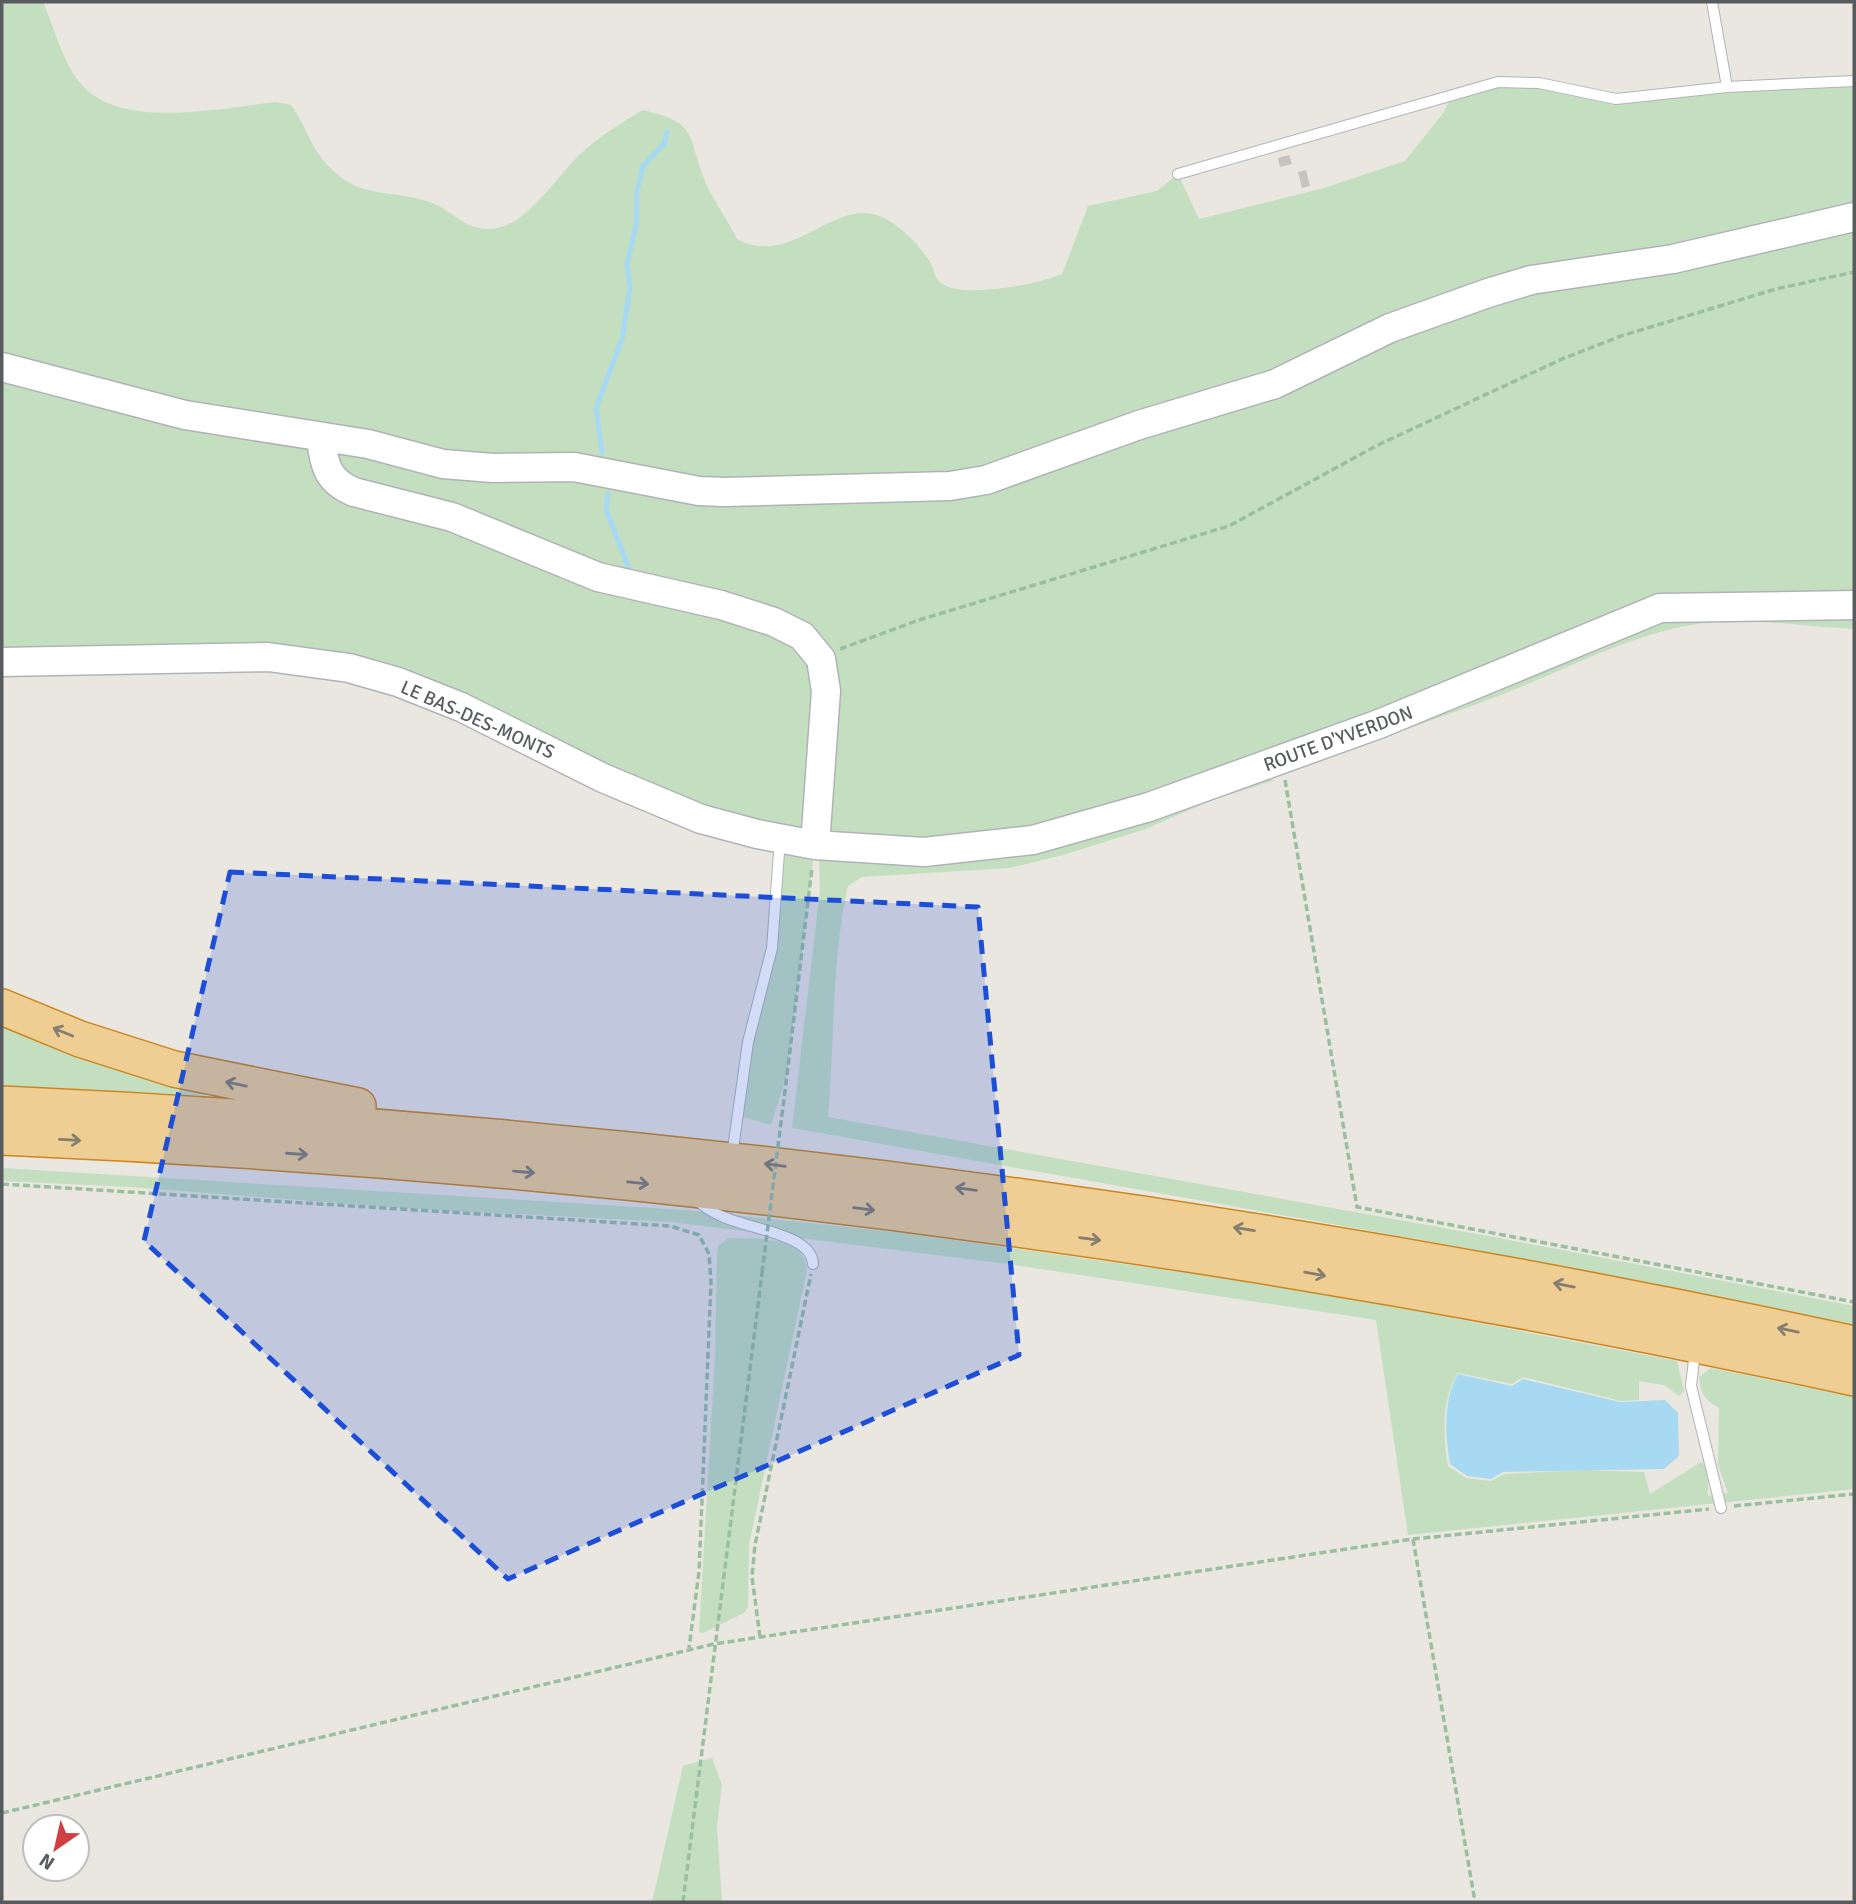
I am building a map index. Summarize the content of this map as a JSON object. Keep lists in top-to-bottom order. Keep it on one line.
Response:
{"streets":{"street":["LE BAS-DES-MONTS","ROUTE D'YVERDON"]},"crossings":[["LE BAS-DES-MONTS","ROUTE D'YVERDON"]],"north":"bottom left"}
